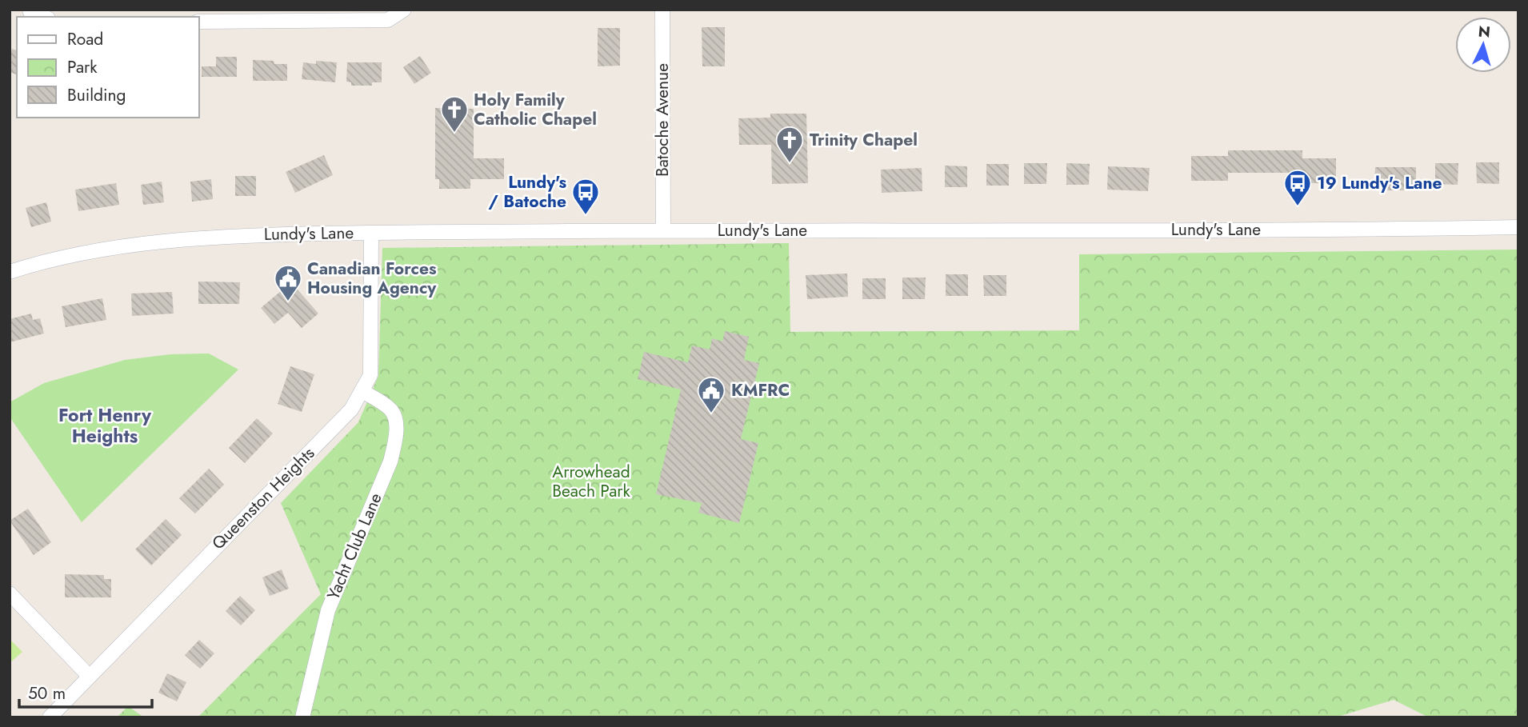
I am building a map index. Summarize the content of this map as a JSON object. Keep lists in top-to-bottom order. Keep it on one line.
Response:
{"streets":{"street":["Batoche Avenue","Lundy's Lane","Queenston Heights","Yacht Club Lane"]},"crossings":[["Batoche Avenue","Lundy's Lane"],["Lundy's Lane","Queenston Heights"],["Queenston Heights","Yacht Club Lane"]],"districts":["Fort Henry Heights"],"parks":["Arrowhead Beach Park"],"places":{"church":["Holy Family Catholic Chapel","Trinity Chapel"],"bus stop":["19 Lundy's Lane","Lundy's / Batoche"],"public building":["Canadian Forces Housing Agency","KMFRC"]},"legend":["Road","Park","Building"],"scale_bar":"50 m","north":"top"}
